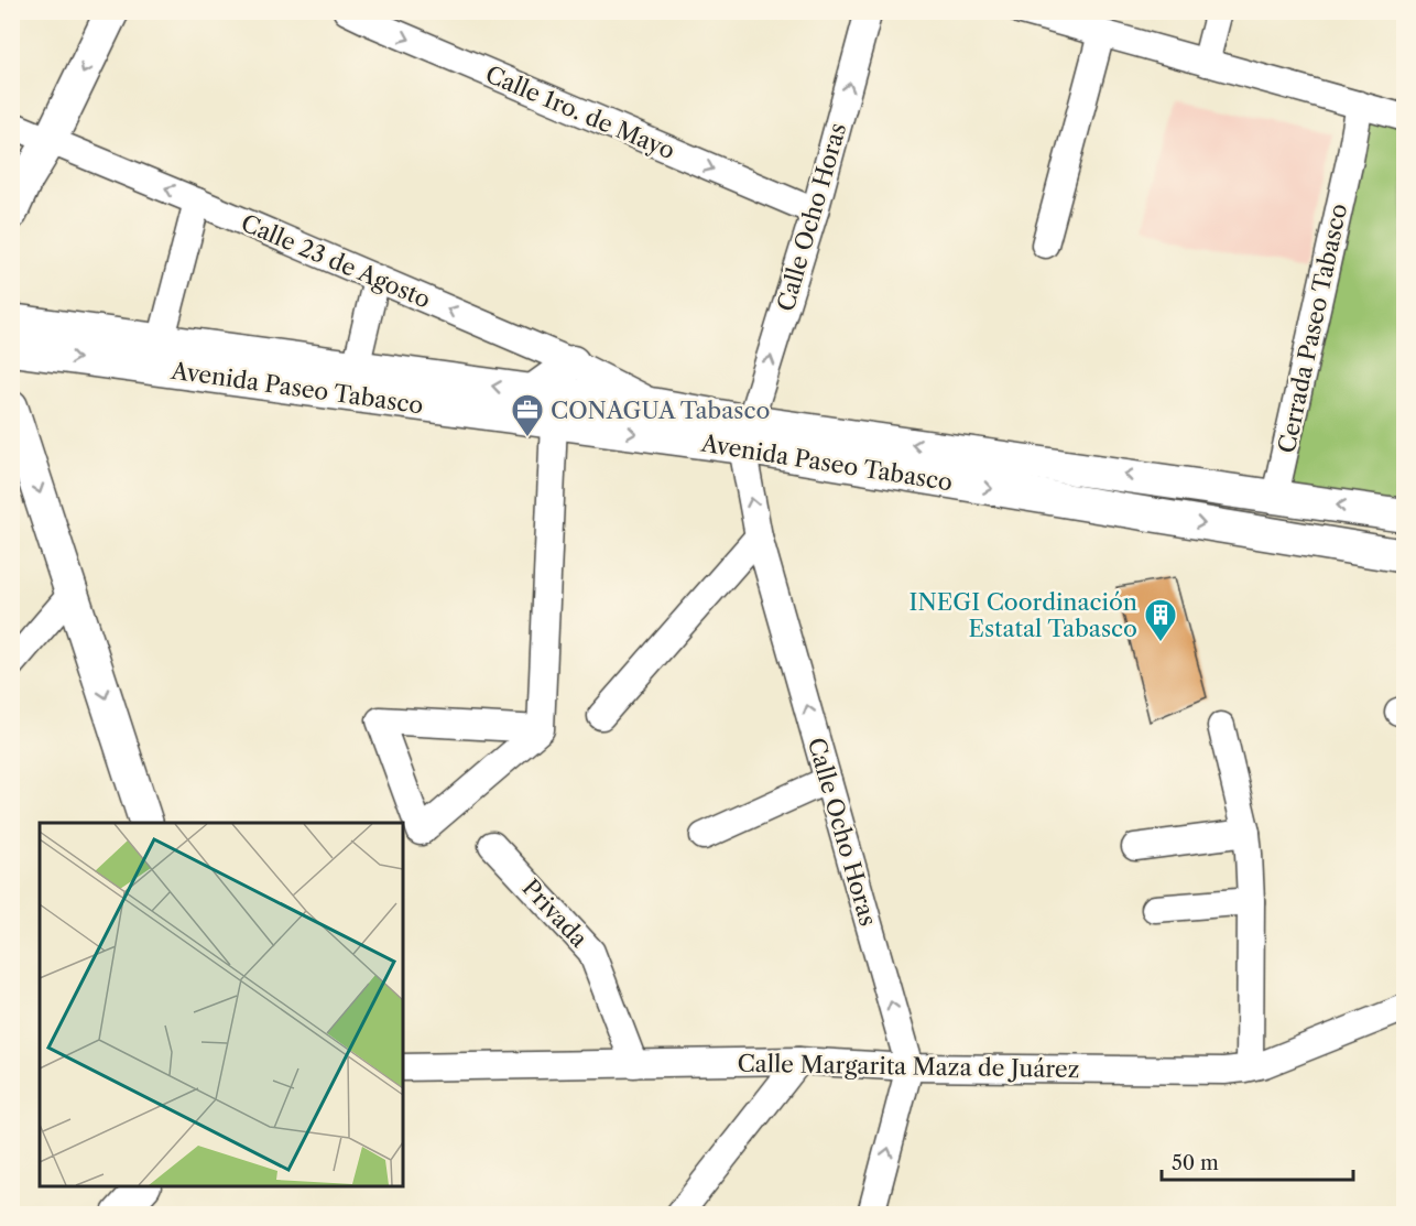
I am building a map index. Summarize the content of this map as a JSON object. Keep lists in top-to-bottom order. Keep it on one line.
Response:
{"streets":{"main road":["Avenida Paseo Tabasco"],"street":["Calle 1ro. de Mayo","Calle Ocho Horas","Calle 23 de Agosto","Cerrada Paseo Tabasco","Privada","Calle Margarita Maza de Juárez"]},"crossings":[["Calle 1ro. de Mayo","Calle Ocho Horas"],["Calle Ocho Horas","Avenida Paseo Tabasco"],["Calle Ocho Horas","Calle Margarita Maza de Juárez"],["Calle 23 de Agosto","Avenida Paseo Tabasco"],["Cerrada Paseo Tabasco","Avenida Paseo Tabasco"],["Privada","Calle Margarita Maza de Juárez"]],"one_way":["Calle 1ro. de Mayo","Calle 23 de Agosto"],"places":{"office":["CONAGUA Tabasco"],"building":["INEGI Coordinación Estatal Tabasco"]},"scale_bar":"50 m"}
